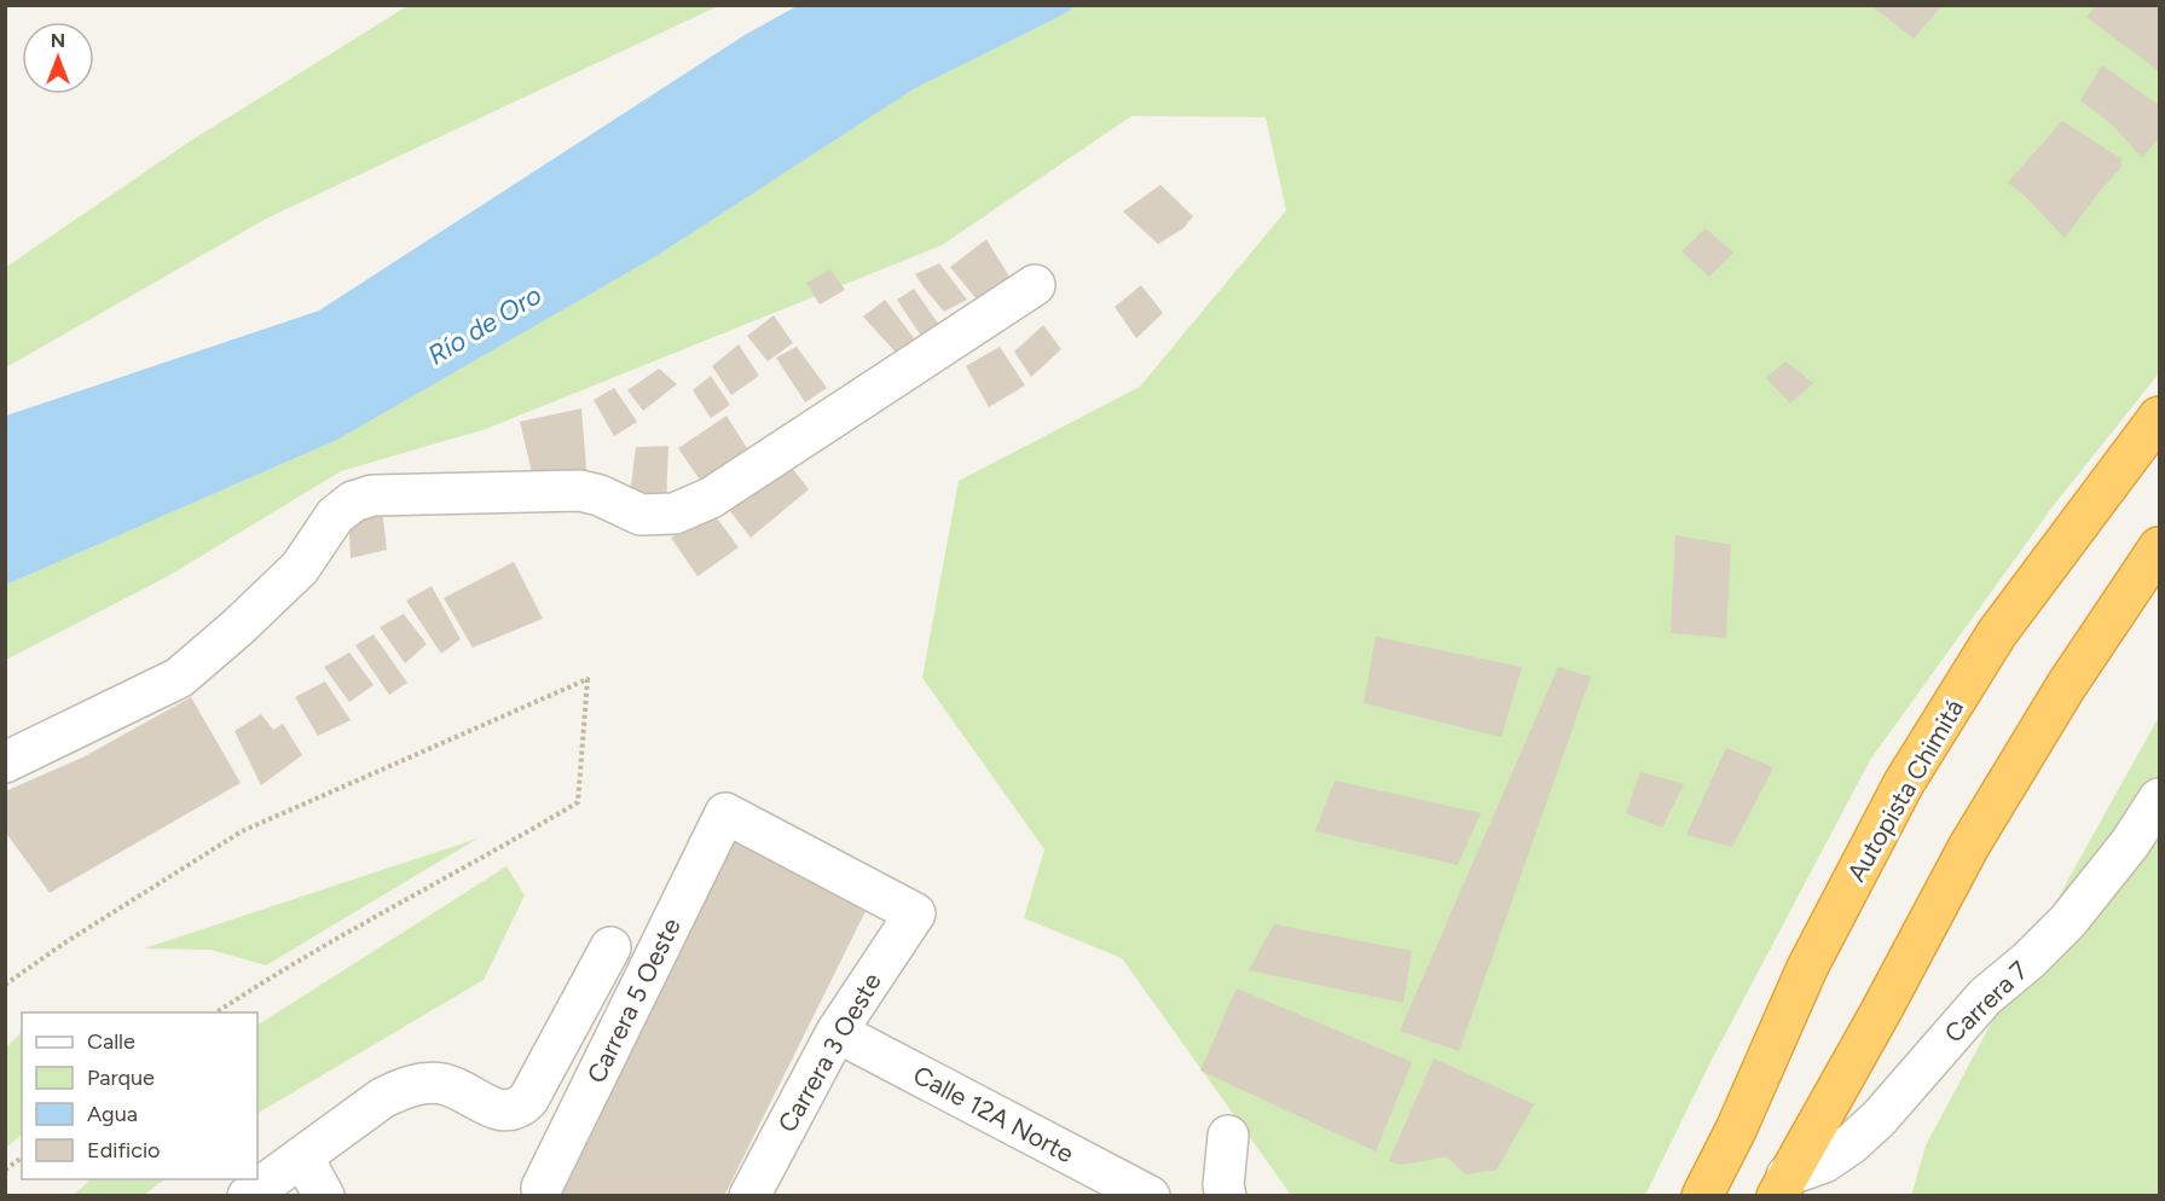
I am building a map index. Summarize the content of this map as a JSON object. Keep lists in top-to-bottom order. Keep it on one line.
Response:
{"streets":{"highway":["Autopista Chimitá"],"street":["Carrera 5 Oeste","Carrera 7","Carrera 3 Oeste","Calle 12A Norte"]},"crossings":[["Carrera 5 Oeste","Carrera 3 Oeste"],["Carrera 3 Oeste","Calle 12A Norte"]],"water":["Río de Oro"],"legend":["Calle","Parque","Agua","Edificio"],"north":"top"}
